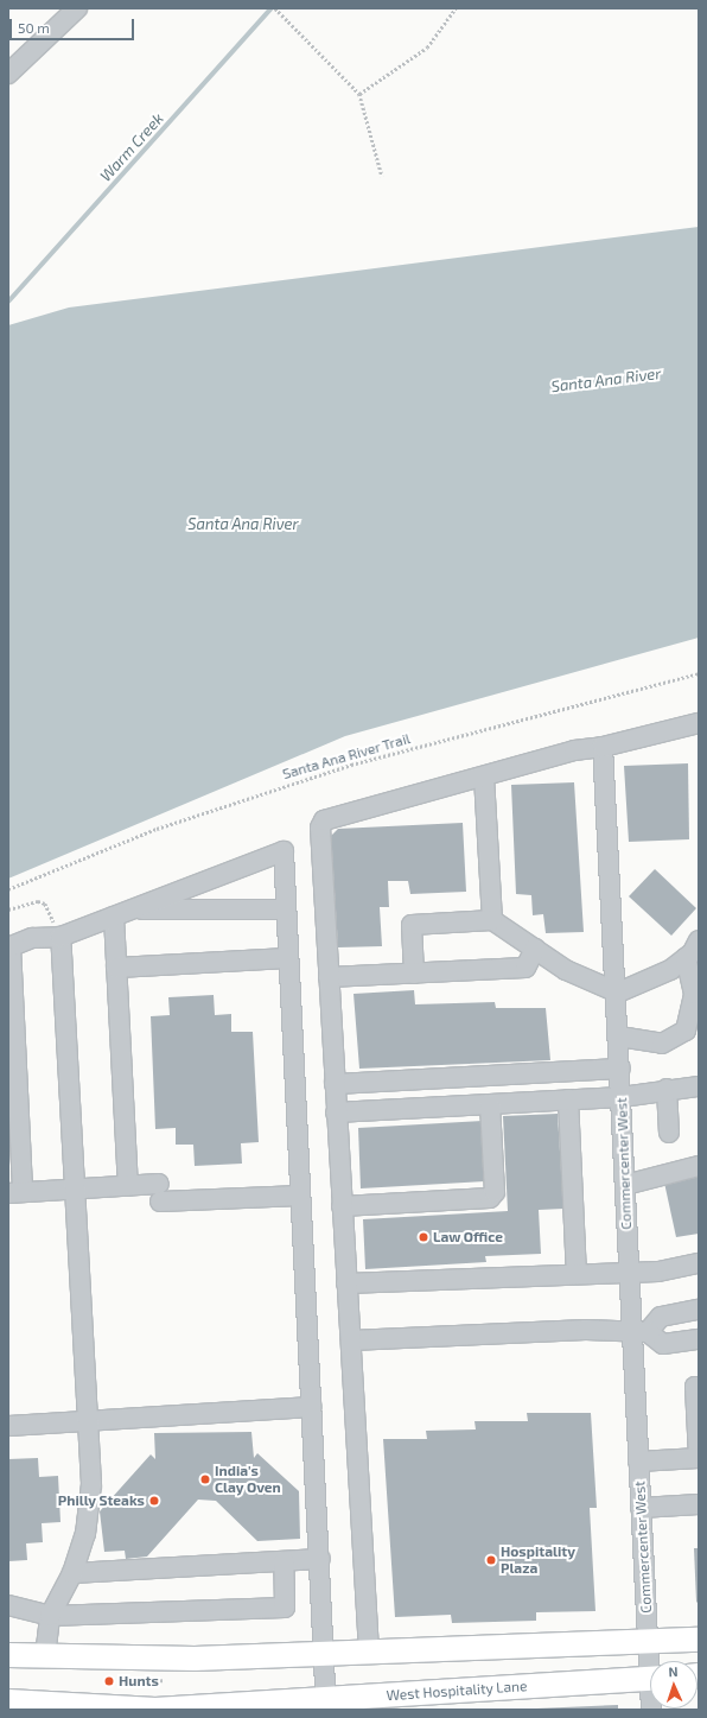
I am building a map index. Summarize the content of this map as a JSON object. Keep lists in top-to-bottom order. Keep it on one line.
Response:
{"streets":{"main road":["West Hospitality Lane"],"street":["Commercenter West"],"path":["Santa Ana River Trail"]},"water":["Warm Creek","Santa Ana River"],"places":["Law Office","India's Clay Oven","Philly Steaks","Hospitality Plaza","Hunts"],"scale_bar":"50 m","north":"top"}
